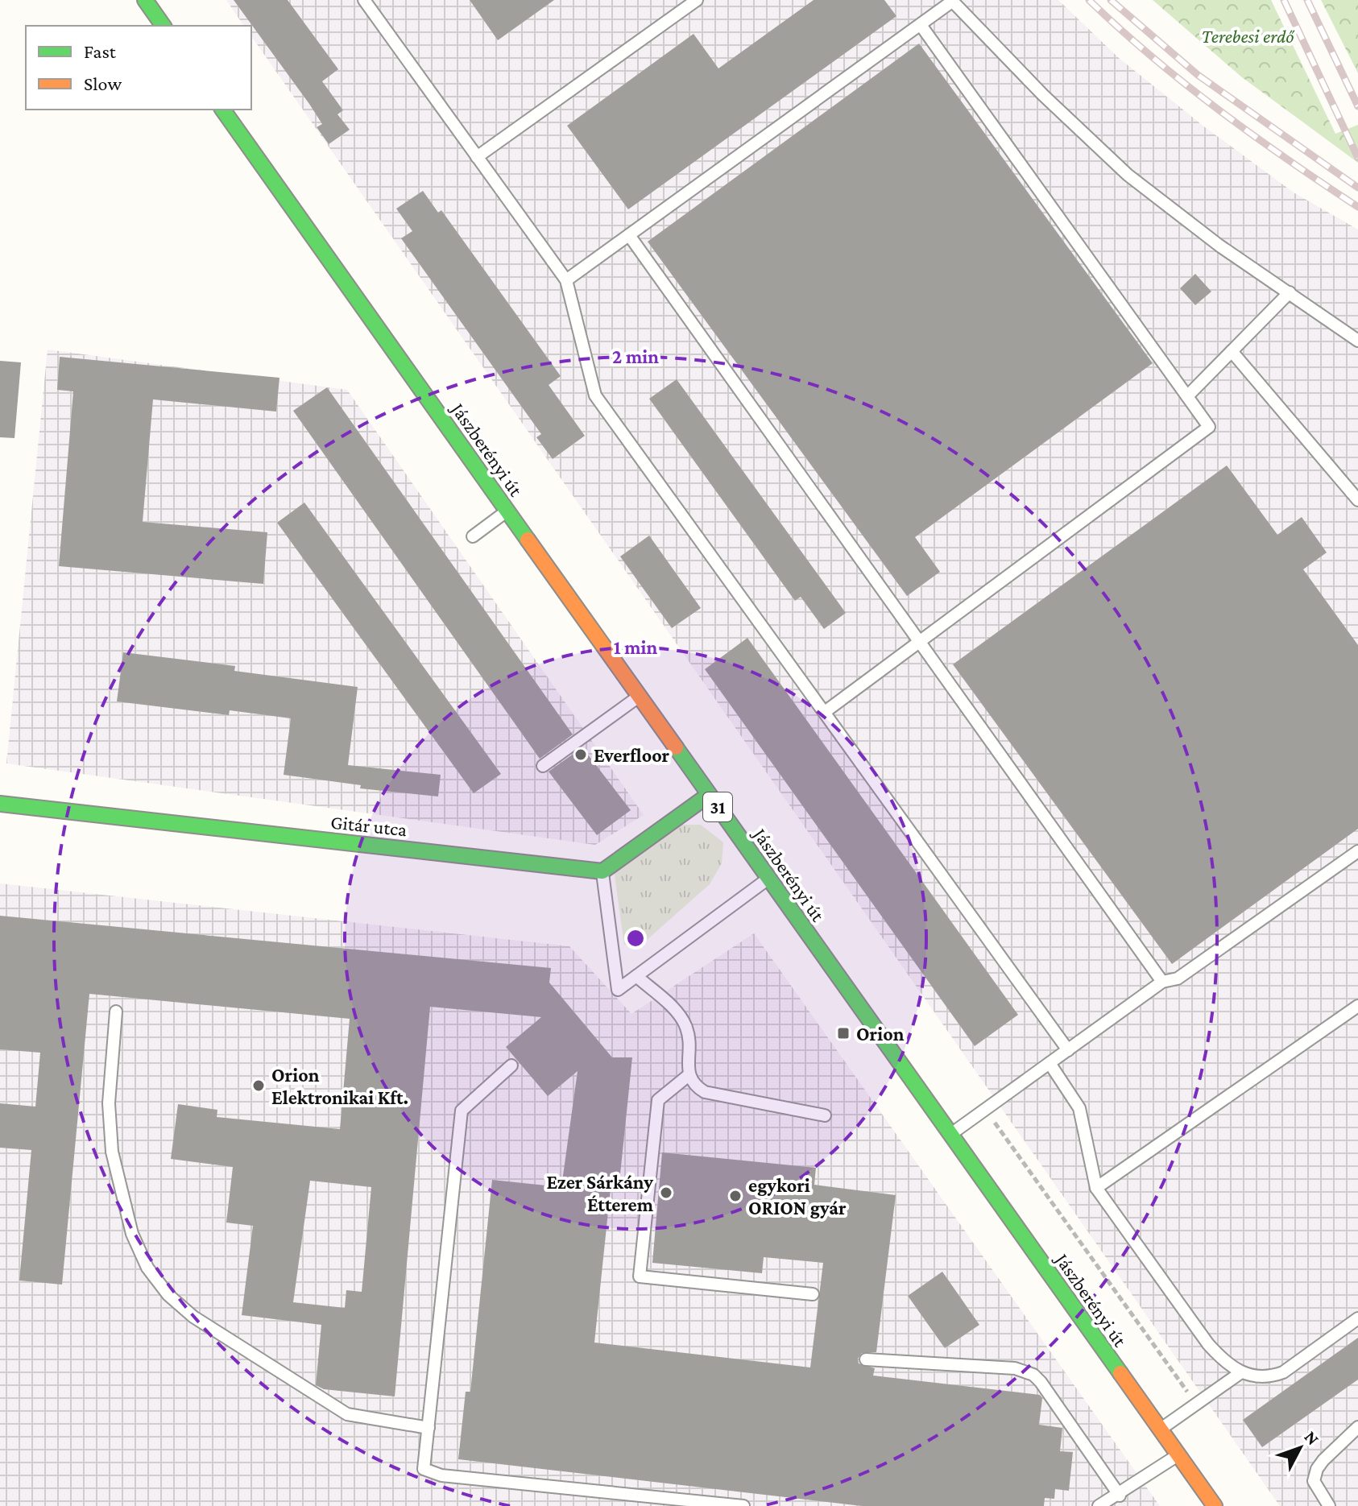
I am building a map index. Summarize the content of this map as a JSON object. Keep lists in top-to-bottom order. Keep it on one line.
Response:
{"streets":{"main road":["Jászberényi út","31","Gitár utca"]},"parks":["Terebesi erdő"],"places":{"other":["Everfloor","Orion Elektronikai Kft.","Ezer Sárkány Étterem","egykori ORION gyár"],"transit":["Orion"]},"legend":["Fast","Slow"],"north":"top right","rings":["2 min","1 min"]}
